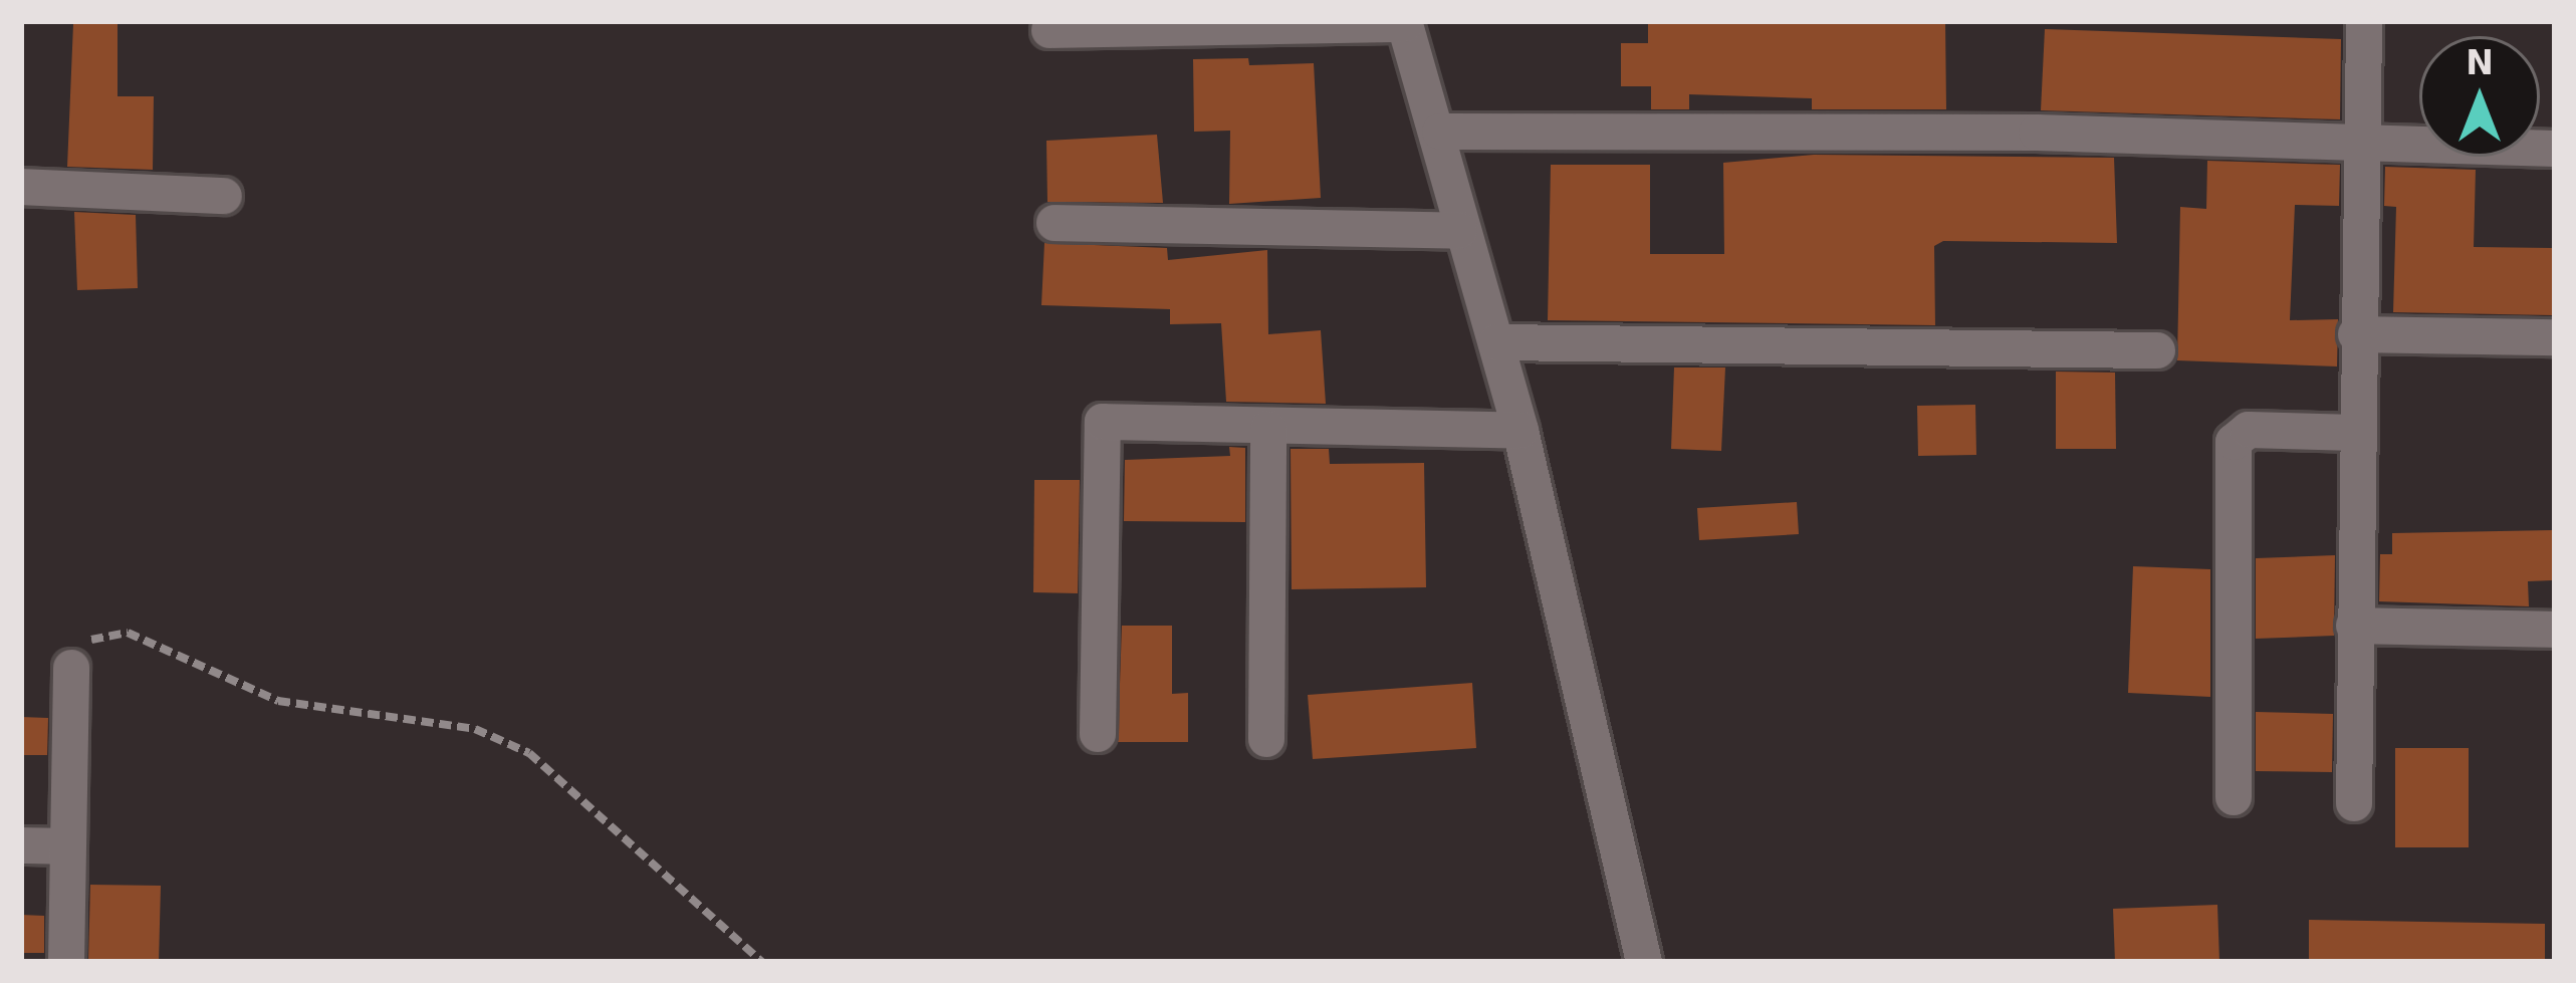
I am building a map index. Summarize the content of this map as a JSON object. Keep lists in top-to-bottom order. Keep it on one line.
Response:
{"north":"top"}
